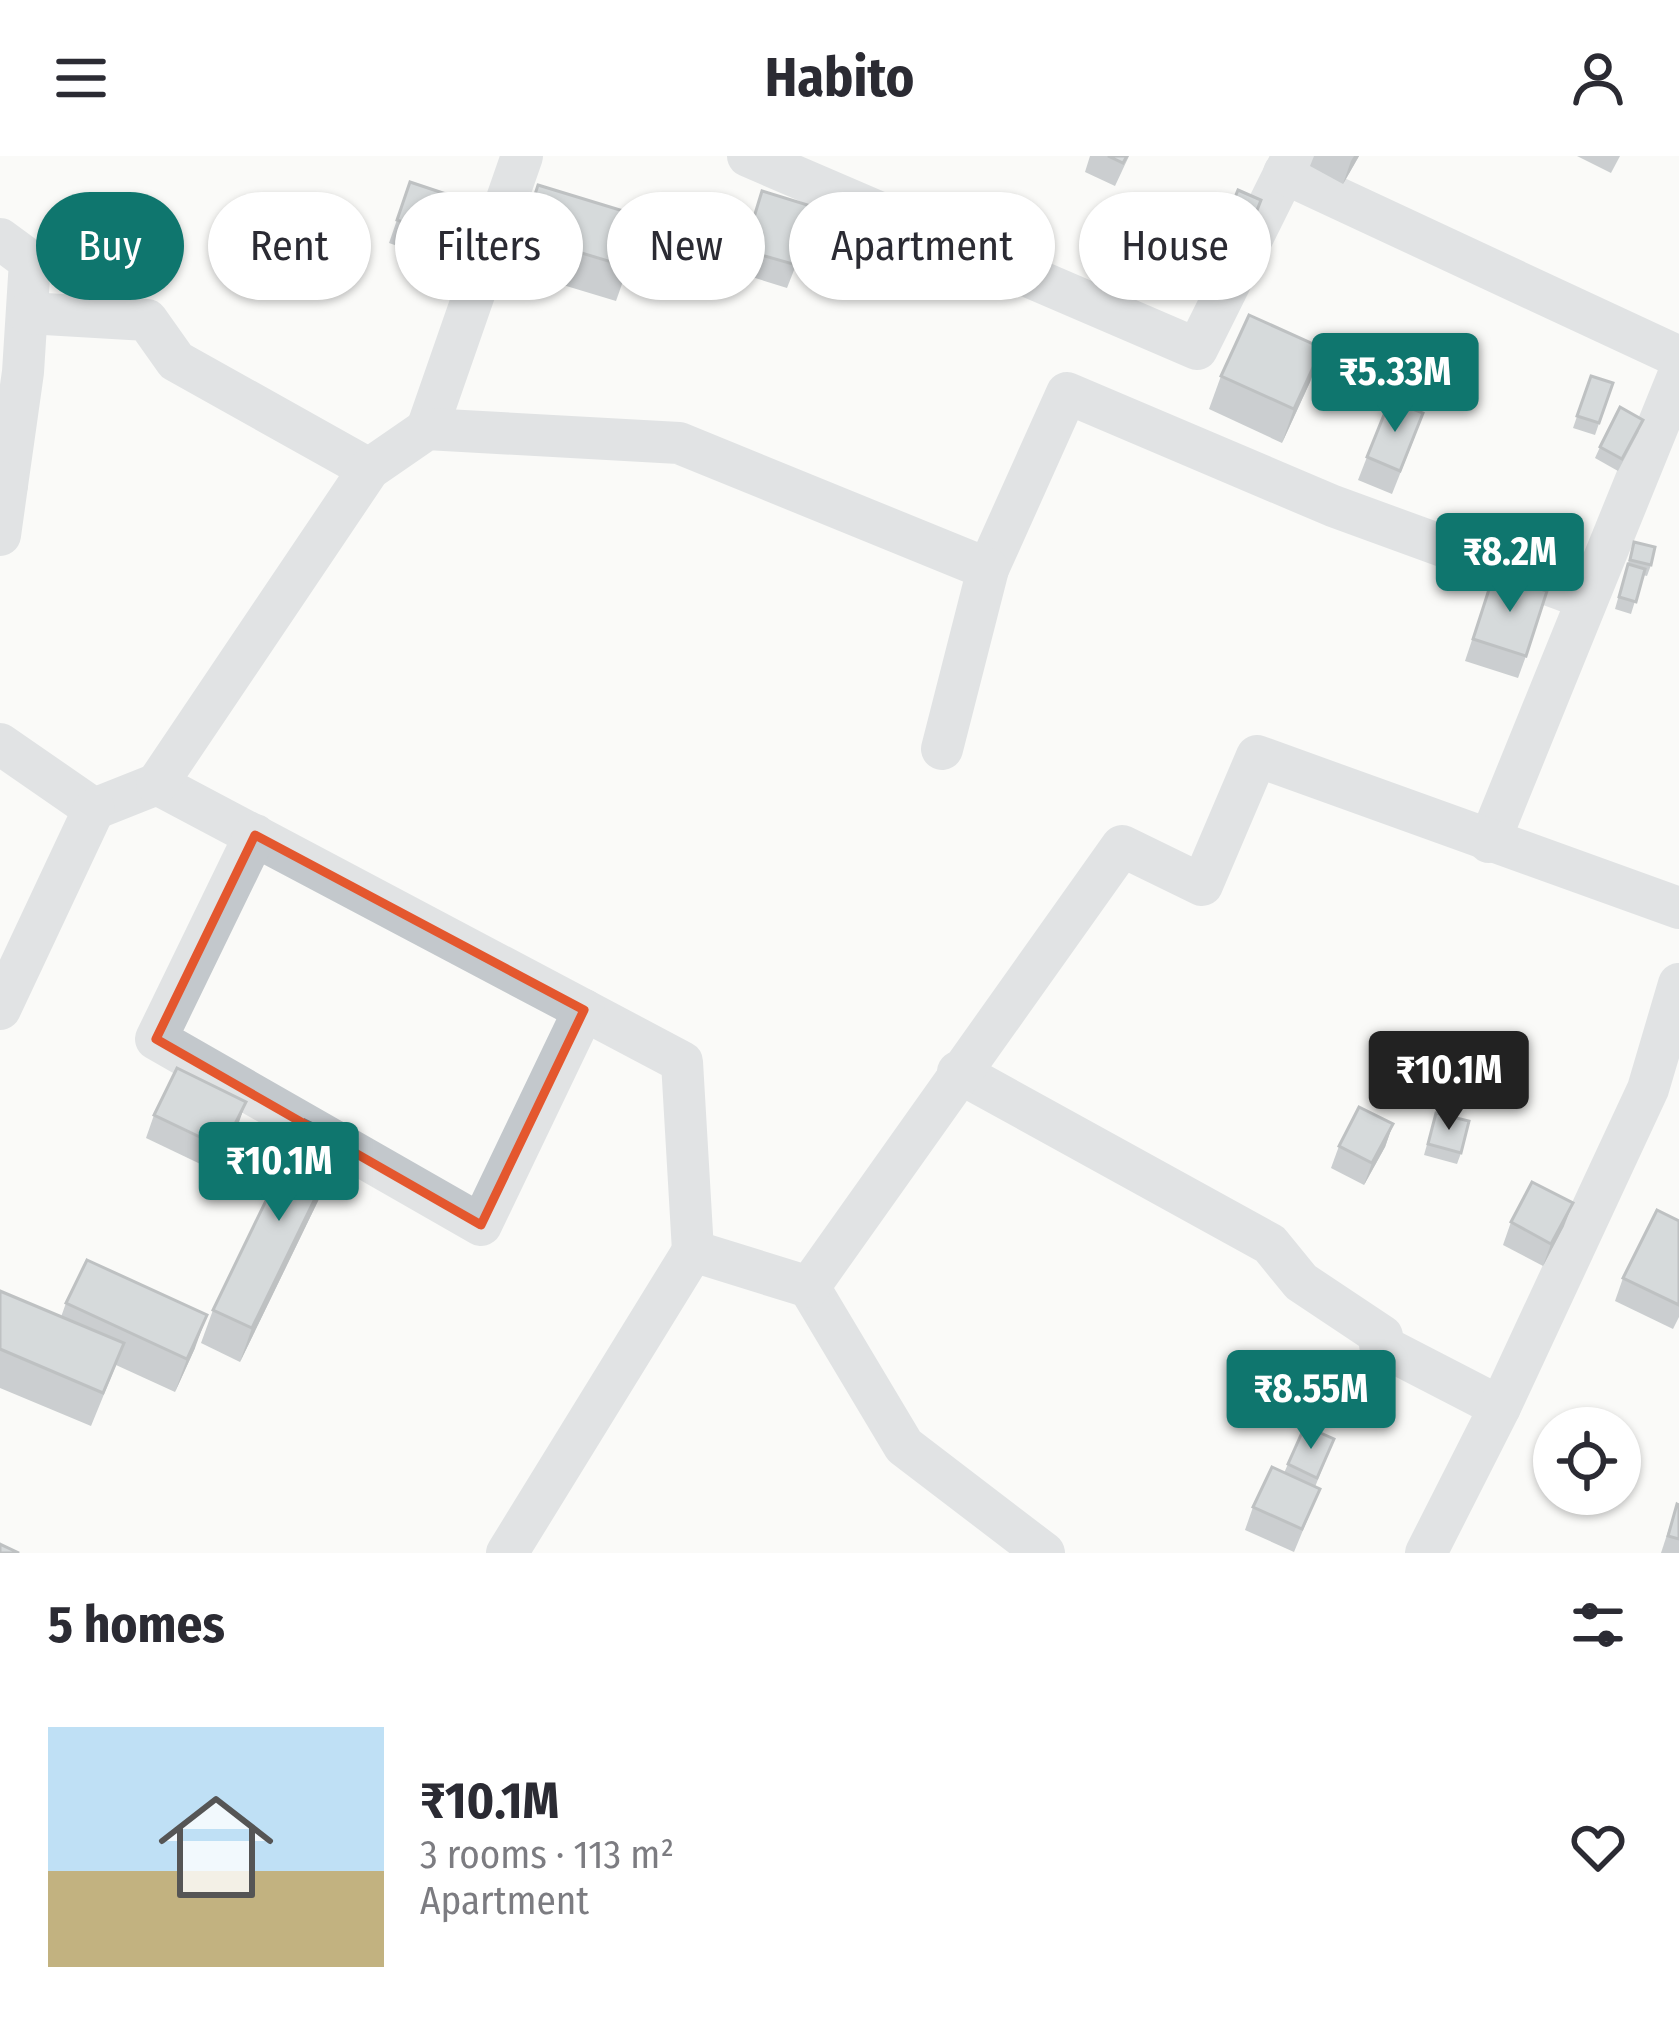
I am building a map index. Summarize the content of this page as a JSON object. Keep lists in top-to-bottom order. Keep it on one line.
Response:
{"page":{"header":"Habito","chip":["Buy","Rent","Filters","New","Apartment","House"],"price":["₹5.33M","₹8.2M","₹10.1M","₹10.1M","₹8.55M"],"heading":"5 homes","list":[{"name":"₹10.1M","note":"3 rooms · 113 m² · Apartment"}]}}
